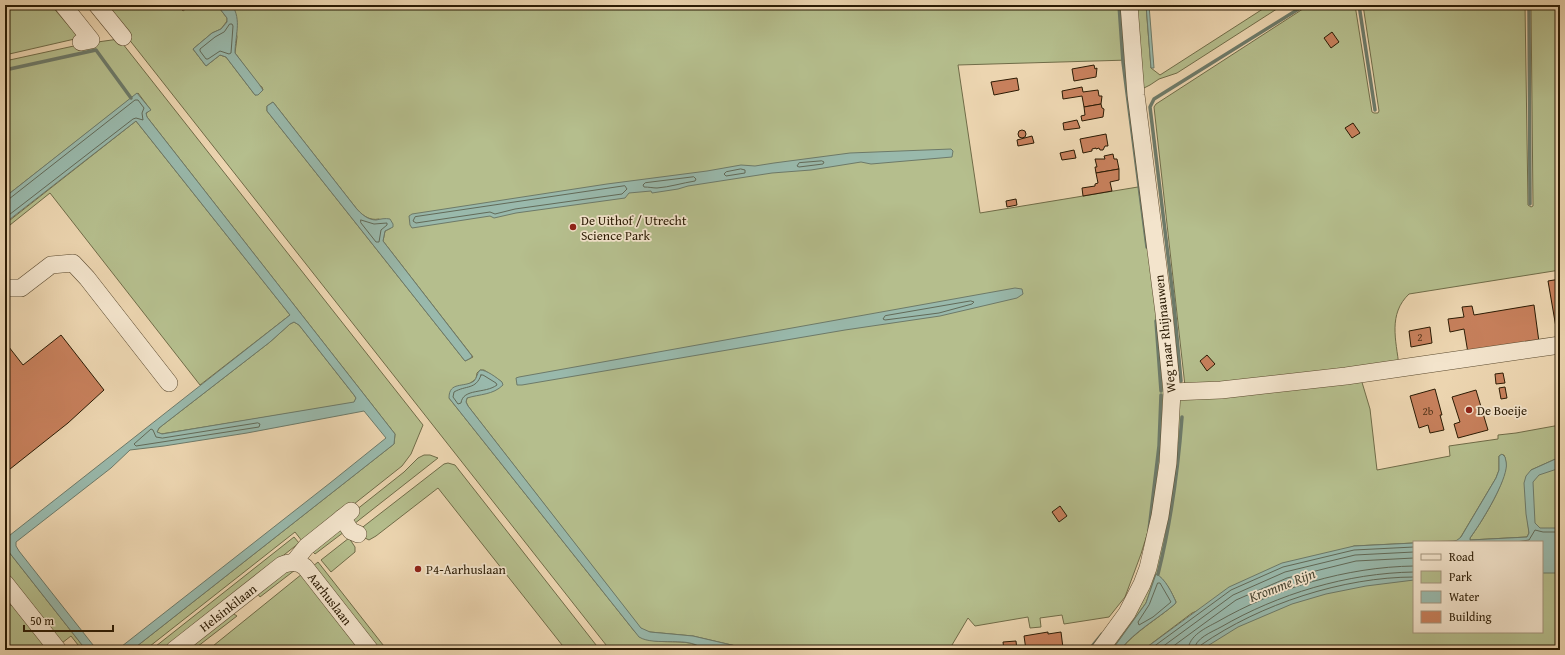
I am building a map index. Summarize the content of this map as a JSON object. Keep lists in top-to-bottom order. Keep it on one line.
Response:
{"streets":{"street":["Weg naar Rhijnauwen","Aarhuslaan","Helsinkilaan"]},"crossings":[["Aarhuslaan","Helsinkilaan"]],"water":["Kromme Rijn"],"places":["De Uithof / Utrecht Science Park","De Boeije","P4-Aarhuslaan"],"house_numbers":["2","2b"],"legend":["Road","Park","Water","Building"],"scale_bar":"50 m"}
